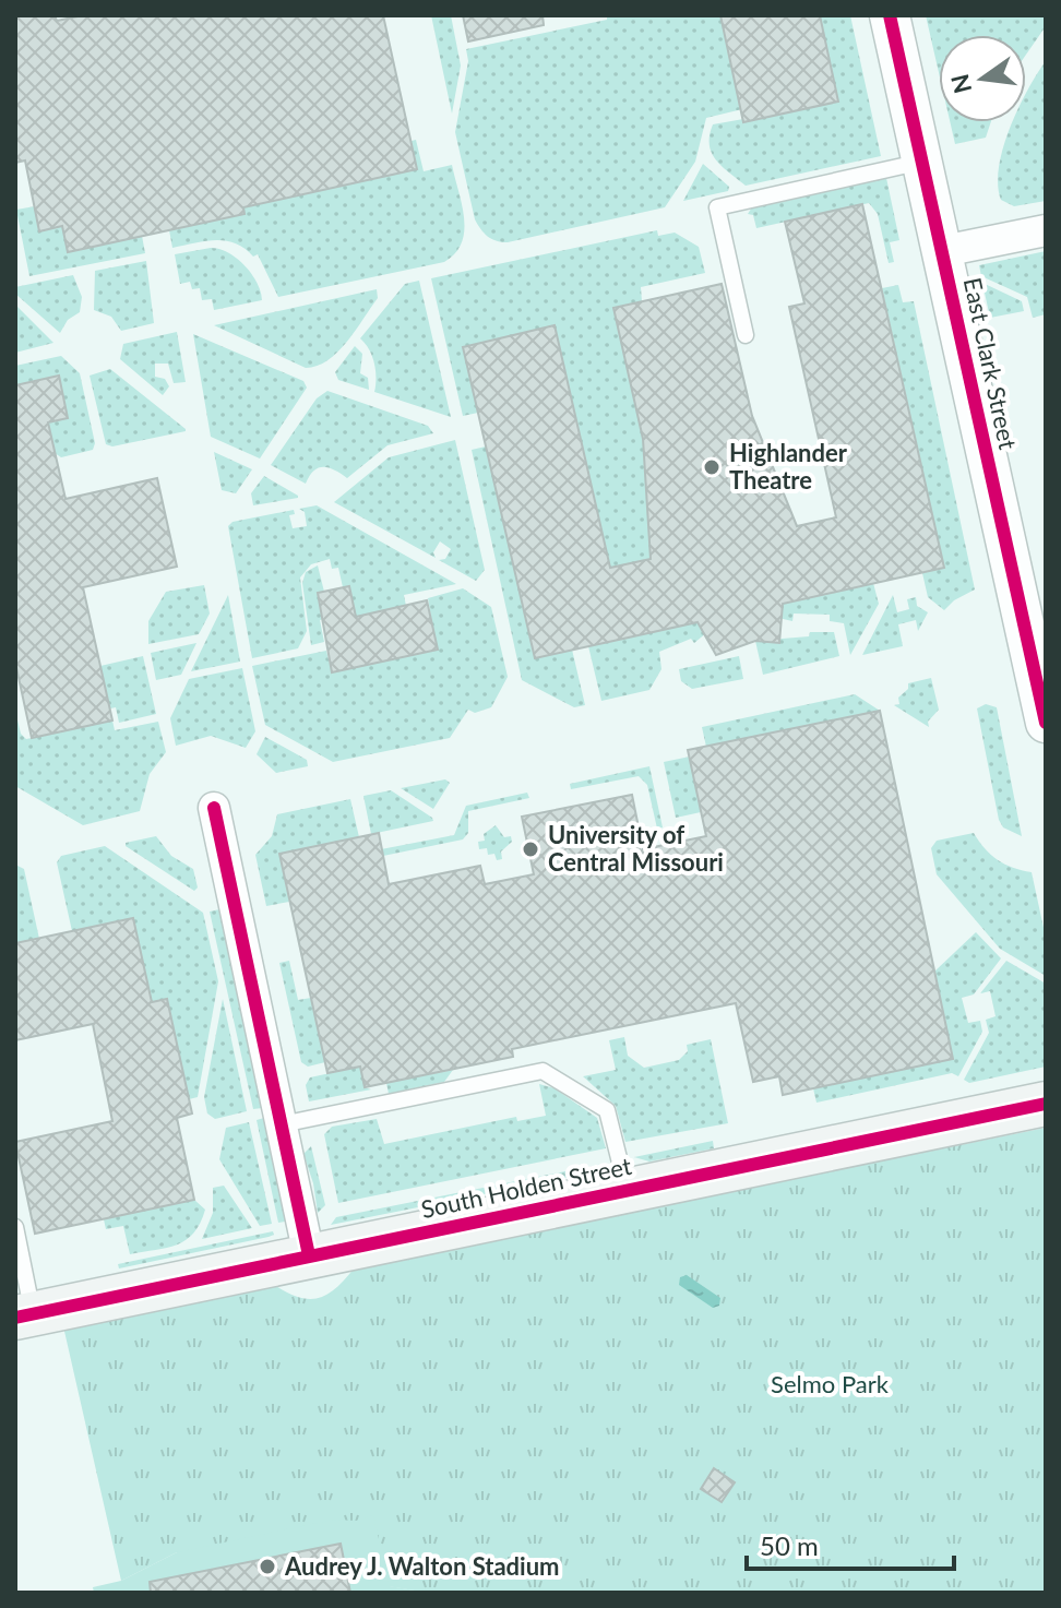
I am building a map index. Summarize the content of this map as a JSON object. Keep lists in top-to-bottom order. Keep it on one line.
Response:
{"streets":{"main road":["South Holden Street"],"street":["East Clark Street"]},"parks":["Selmo Park"],"places":["Highlander Theatre","University of Central Missouri","Audrey J. Walton Stadium"],"scale_bar":"50 m","north":"left"}
